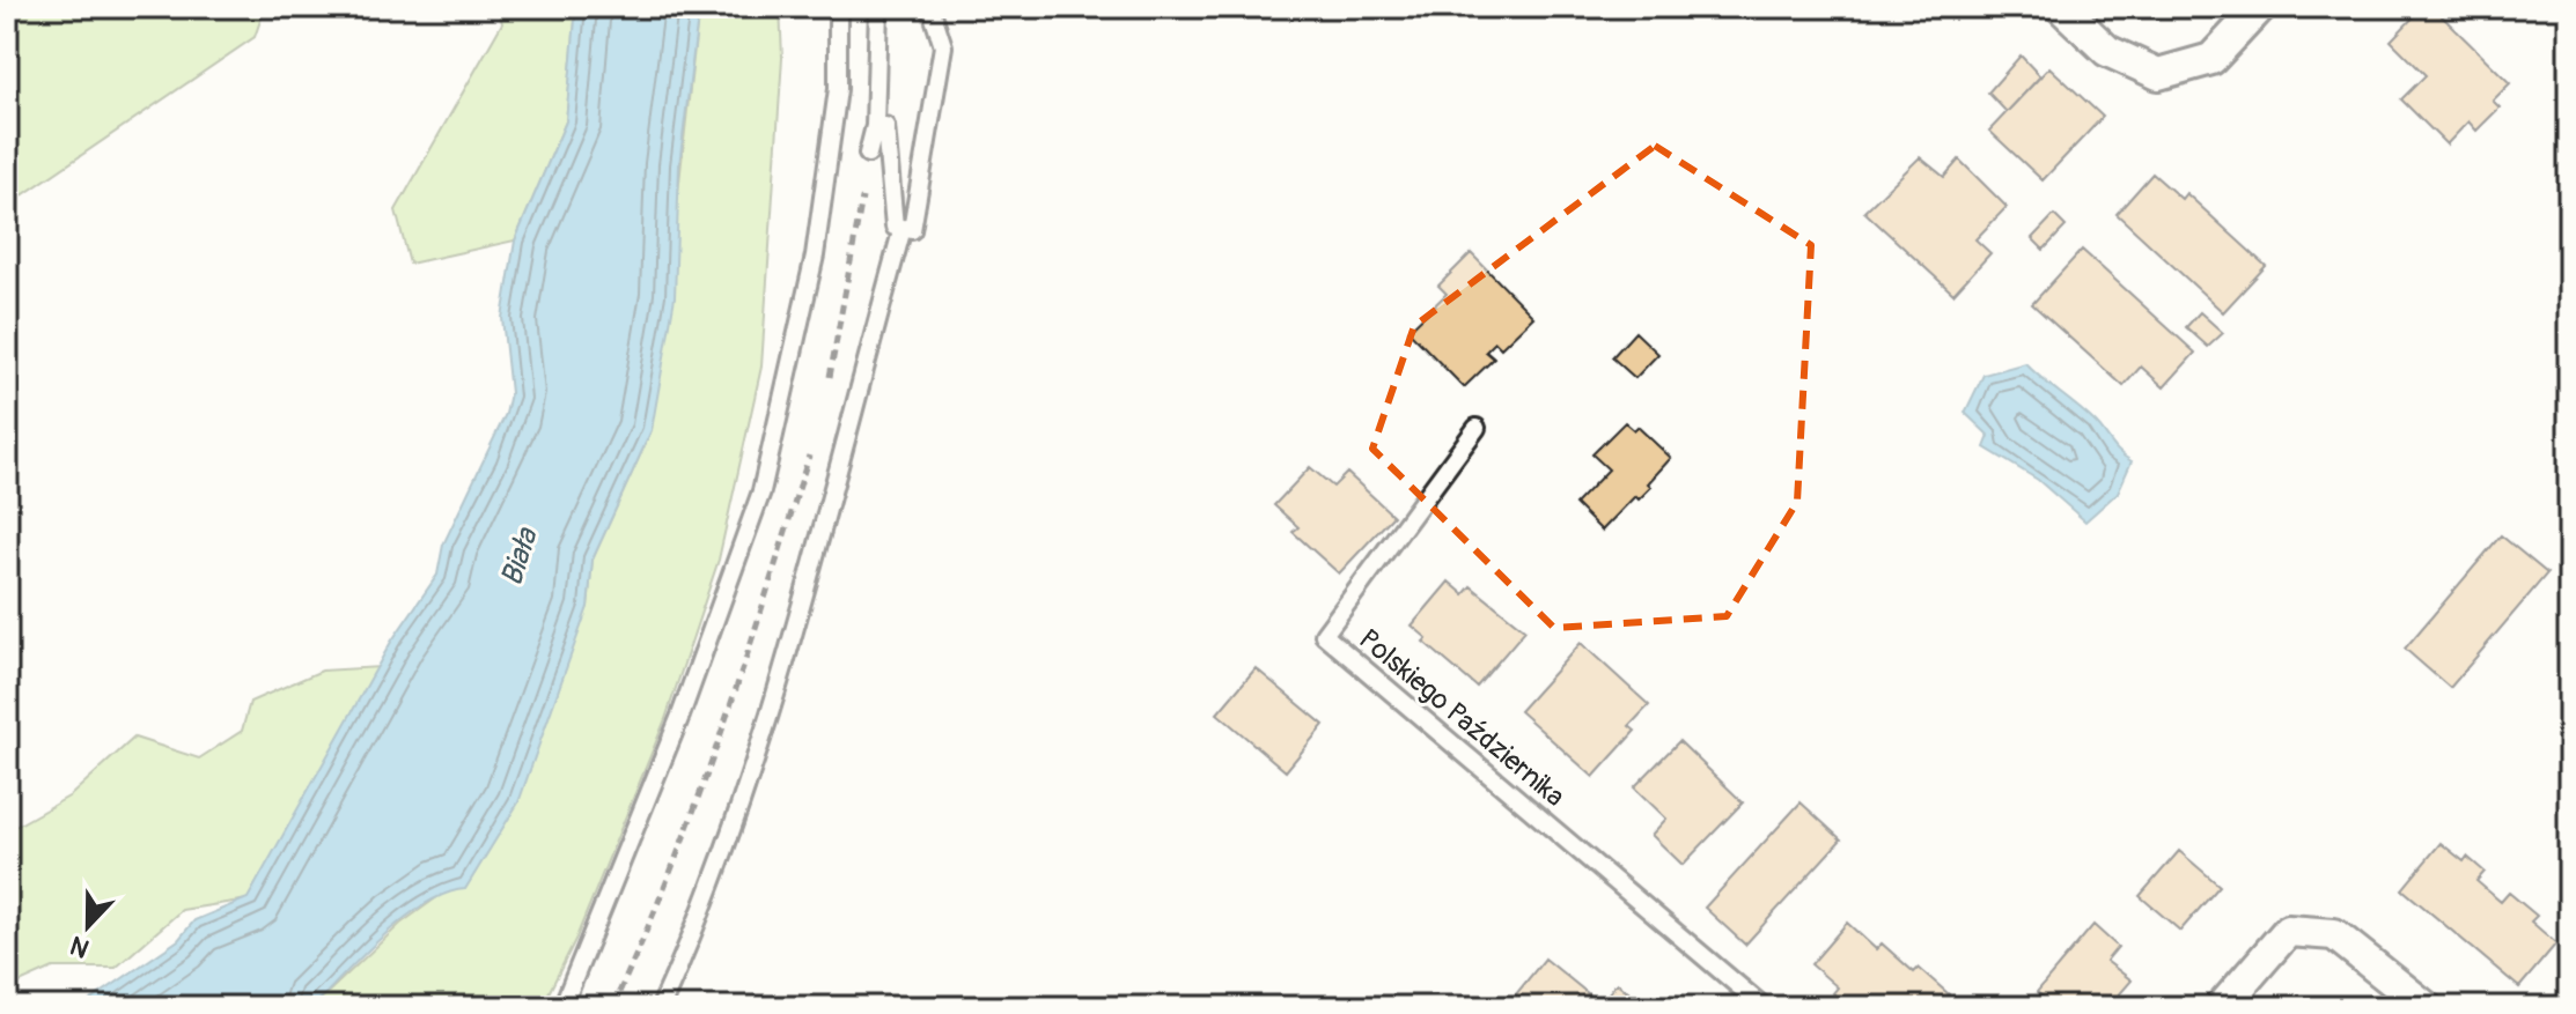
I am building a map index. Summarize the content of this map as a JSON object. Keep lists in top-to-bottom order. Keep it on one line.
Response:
{"streets":{"lane":["Polskiego Października"]},"water":["Biała"],"north":"bottom"}
